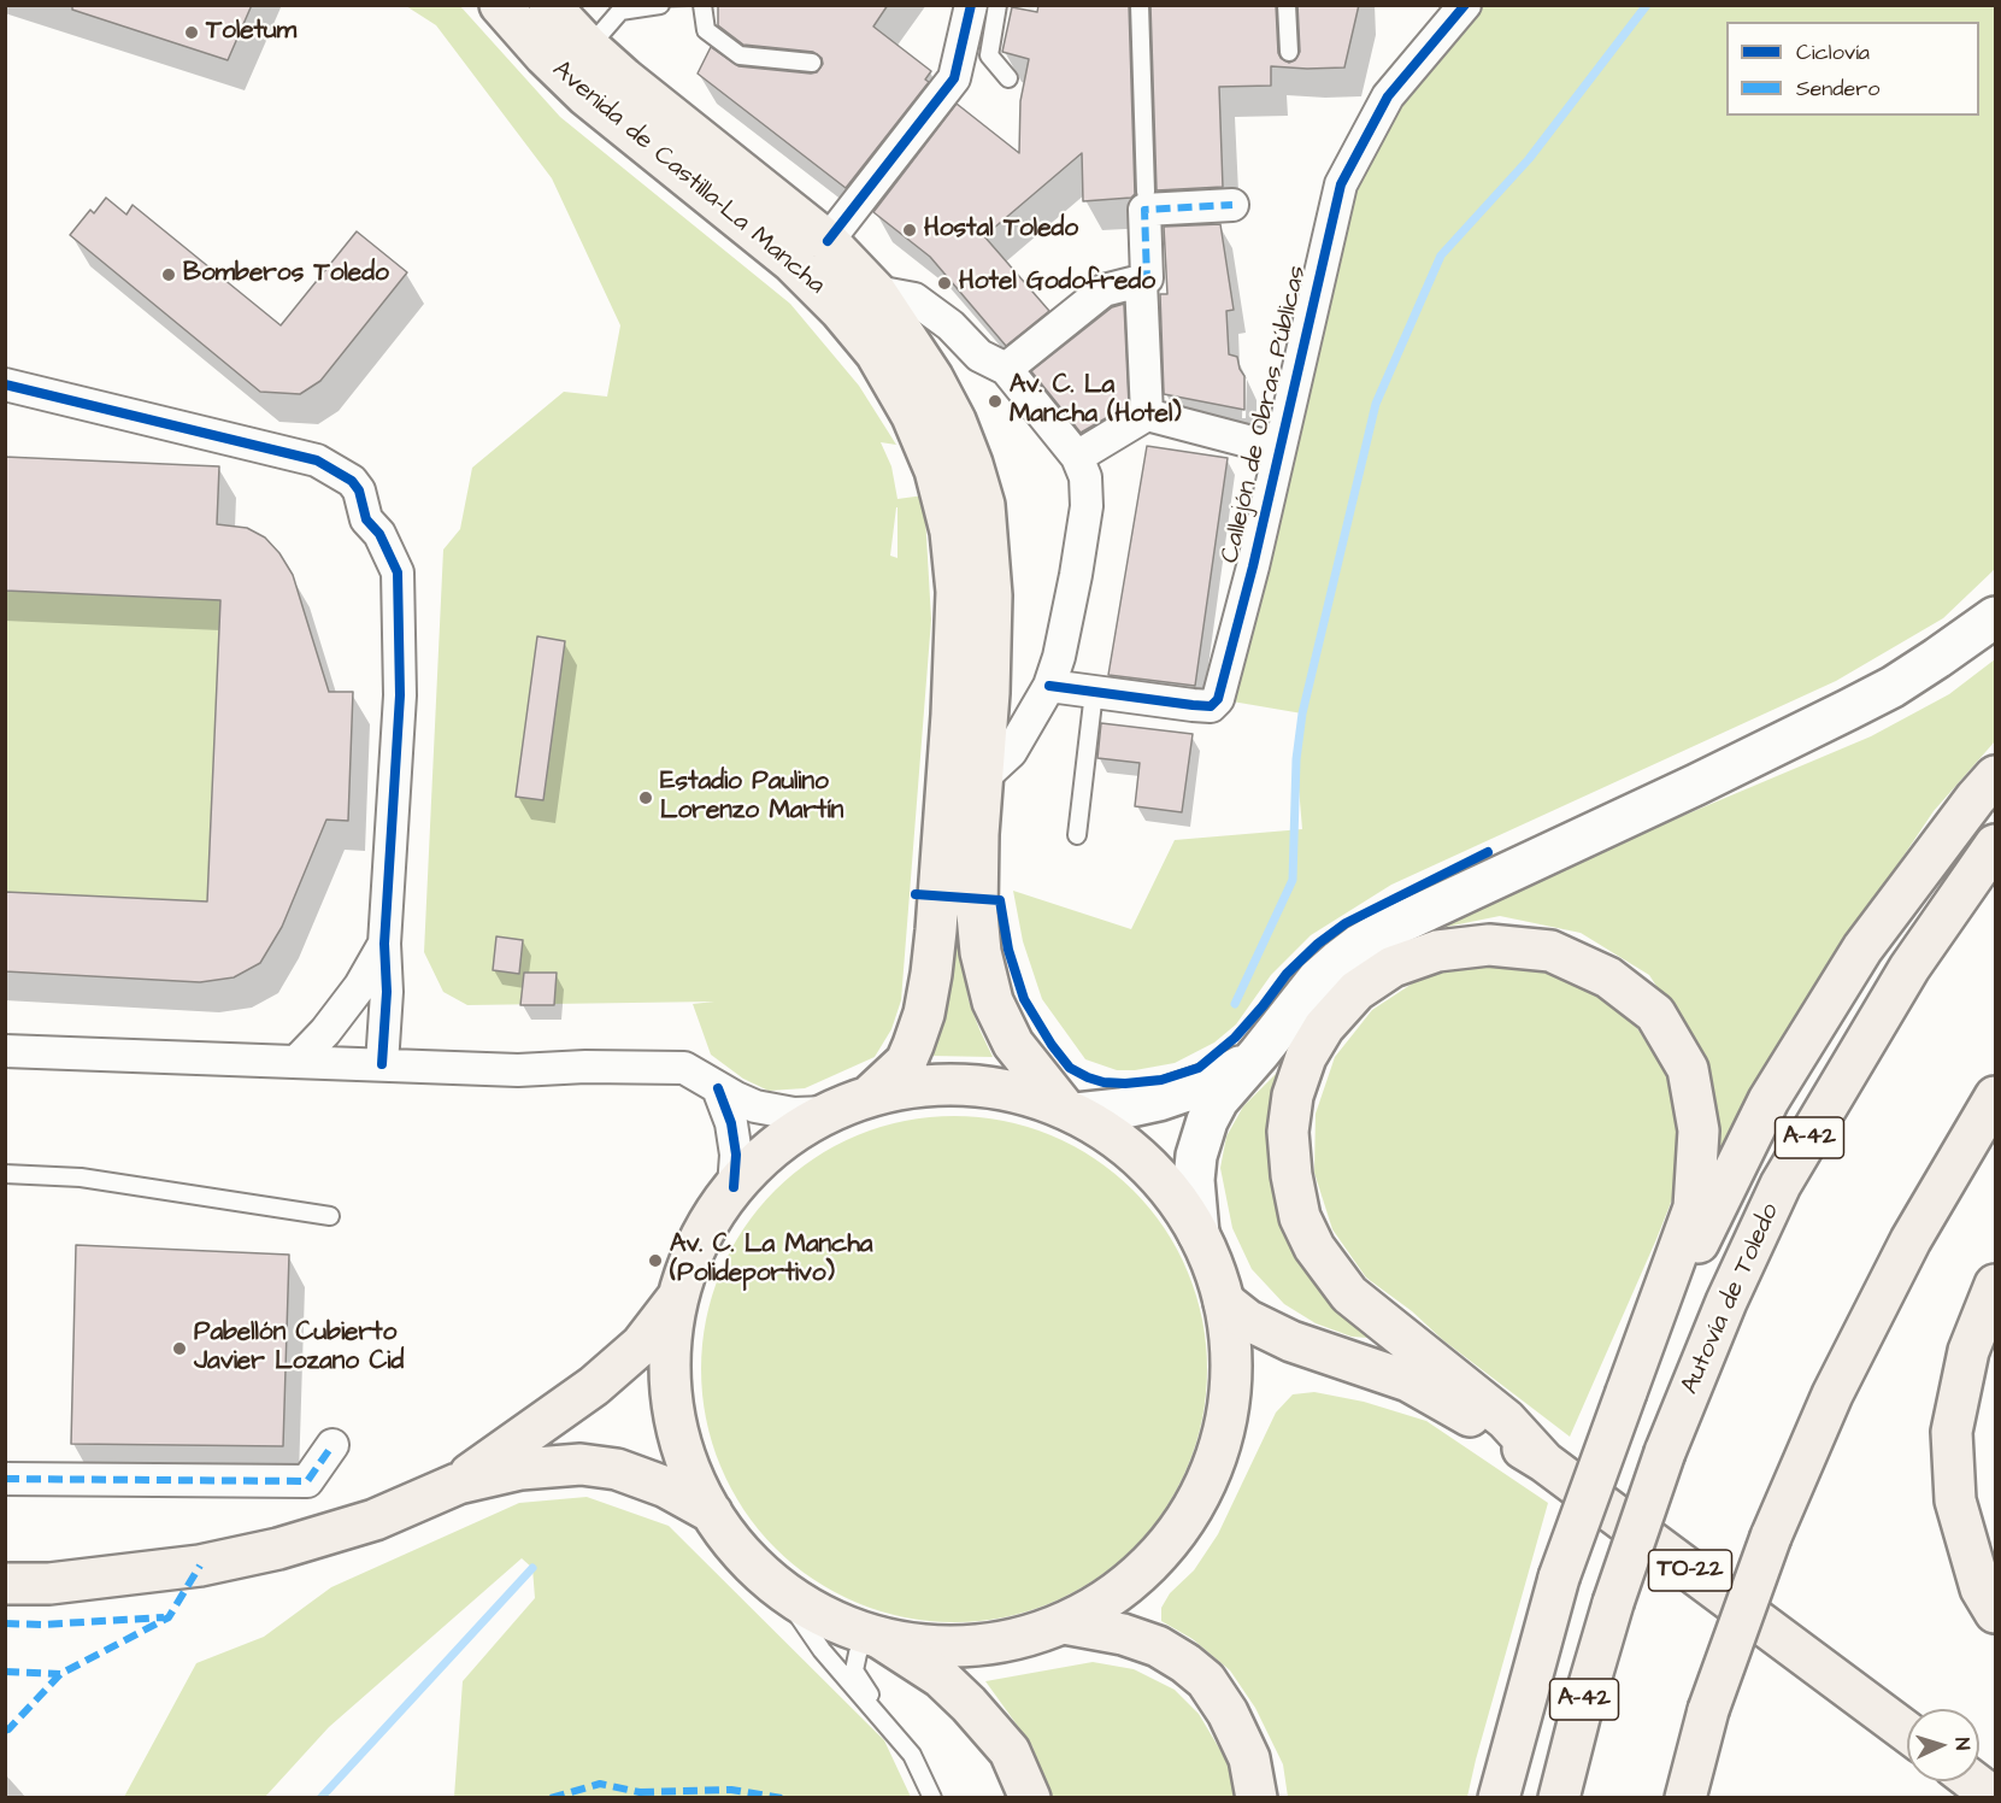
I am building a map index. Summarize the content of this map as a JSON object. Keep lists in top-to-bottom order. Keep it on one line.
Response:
{"streets":{"main road":["Avenida de Castilla-La Mancha","A-42","Autovía de Toledo","TO-22"],"street":["Callejón de Obras Públicas"]},"places":["Toletum","Hostal Toledo","Bomberos Toledo","Hotel Godofredo","Av. C. La Mancha (Hotel)","Estadio Paulino Lorenzo Martín","Av. C. La Mancha (Polideportivo)","Pabellón Cubierto Javier Lozano Cid"],"legend":["Ciclovía","Sendero"],"north":"right"}
